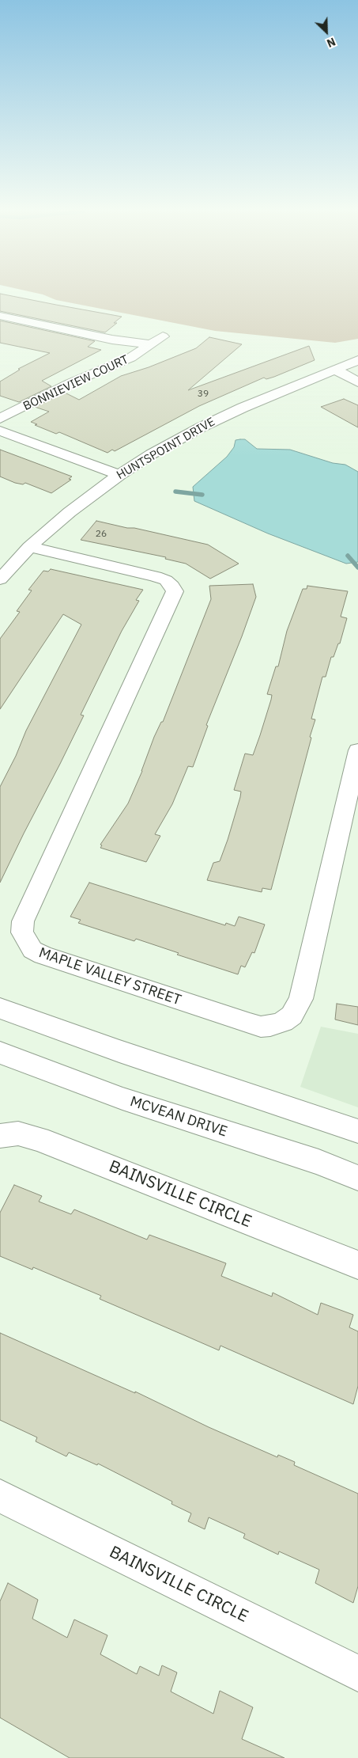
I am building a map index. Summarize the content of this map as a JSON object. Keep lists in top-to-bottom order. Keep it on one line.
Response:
{"streets":{"street":["BONNIEVIEW COURT","HUNTSPOINT DRIVE","MAPLE VALLEY STREET","MCVEAN DRIVE","BAINSVILLE CIRCLE"]},"crossings":[["HUNTSPOINT DRIVE","MAPLE VALLEY STREET"]],"house_numbers":["39","26"],"north":"bottom right"}
